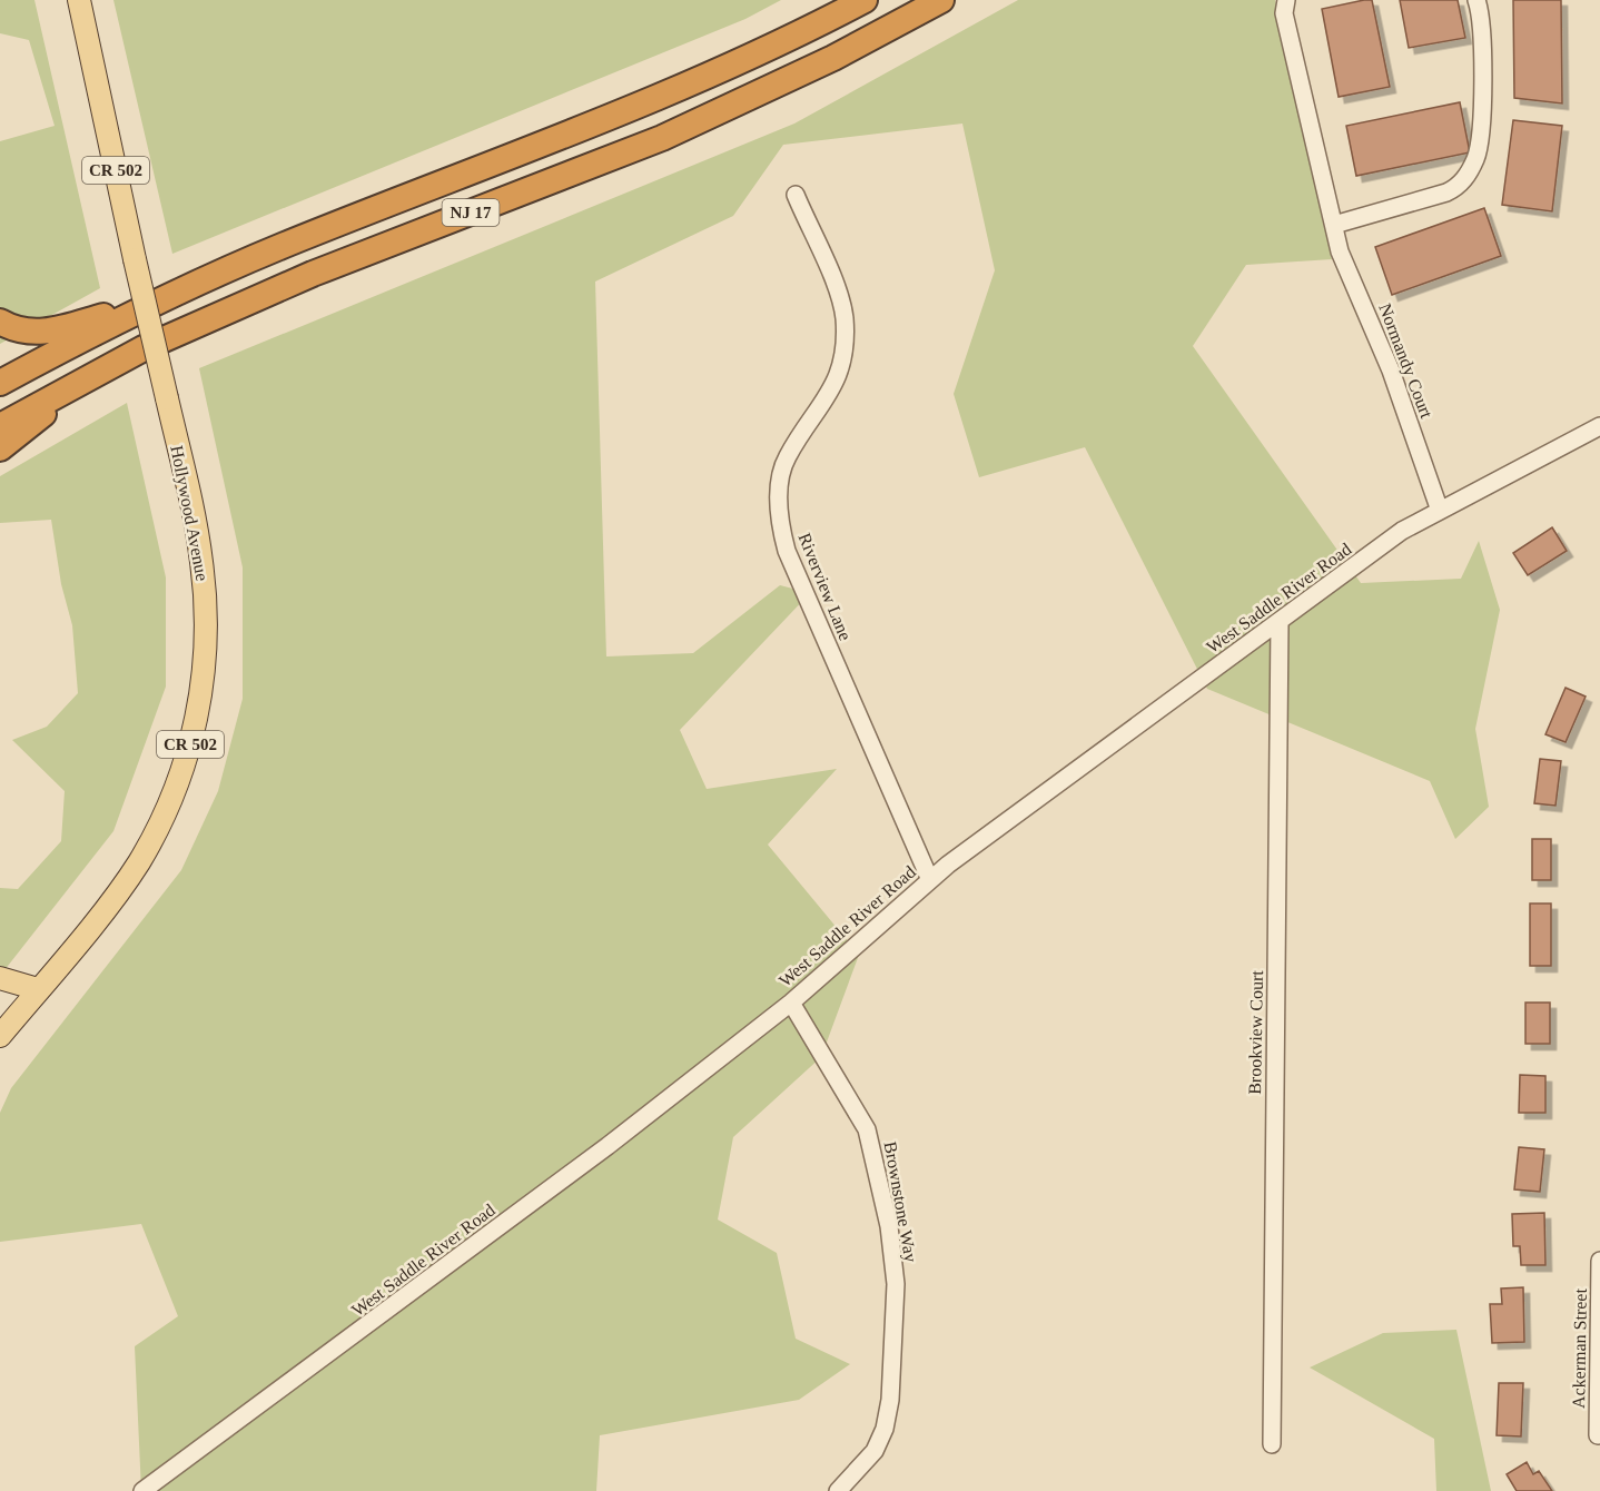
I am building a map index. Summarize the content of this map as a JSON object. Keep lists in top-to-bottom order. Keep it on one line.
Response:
{"streets":{"highway":["NJ 17"],"main road":["CR 502","Hollywood Avenue"],"street":["Normandy Court","Riverview Lane","West Saddle River Road","Brookview Court","Brownstone Way","Ackerman Street"]},"crossings":[["Normandy Court","West Saddle River Road"],["Riverview Lane","West Saddle River Road"],["West Saddle River Road","Brookview Court"],["West Saddle River Road","Brownstone Way"]]}
